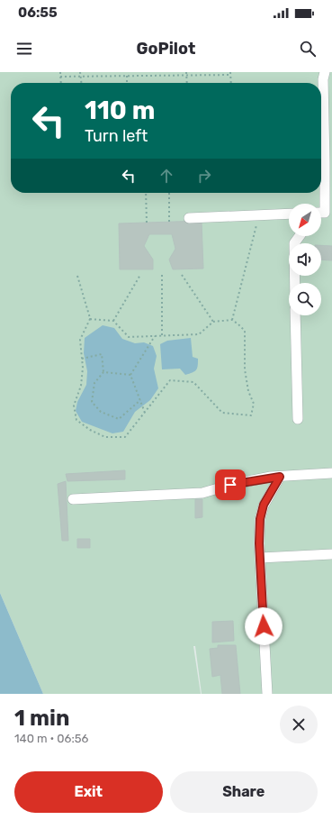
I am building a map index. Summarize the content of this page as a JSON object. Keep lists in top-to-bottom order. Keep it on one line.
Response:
{"north":"bottom left","page":{"status":"06:55","header":"GoPilot","turn":["110 m","Turn left"],"heading":["1 min","140 m · 06:56"],"buttons":["Exit","Share"]}}
